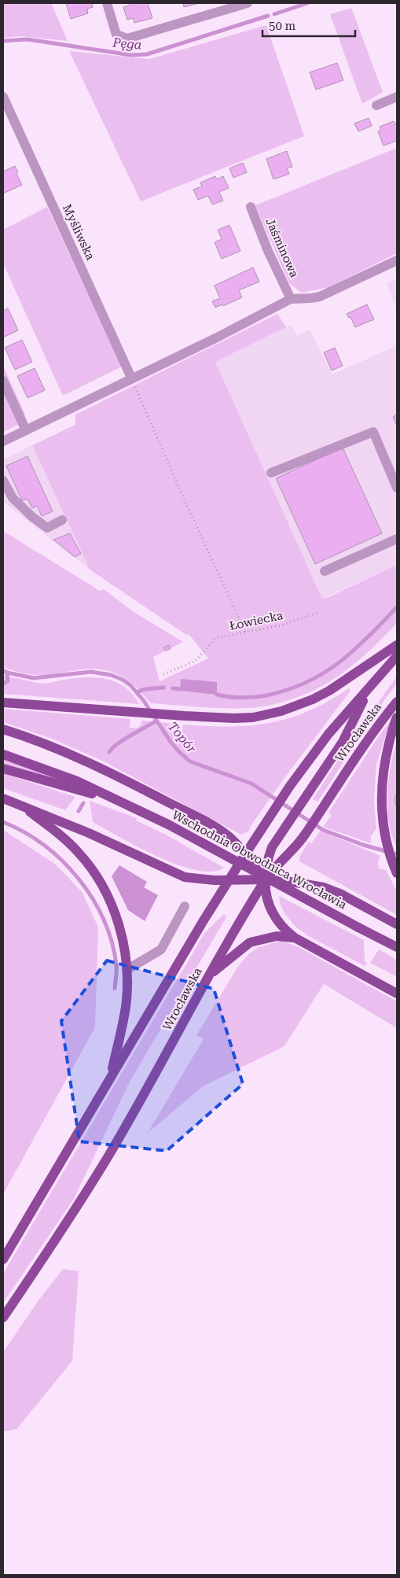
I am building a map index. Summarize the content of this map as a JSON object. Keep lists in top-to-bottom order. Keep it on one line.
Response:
{"streets":{"main road":["Wrocławska","Wschodnia Obwodnica Wrocławia"],"street":["Myśliwska","Jaśminowa"],"path":["Łowiecka"]},"water":["Pęga","Topór"],"scale_bar":"50 m"}
